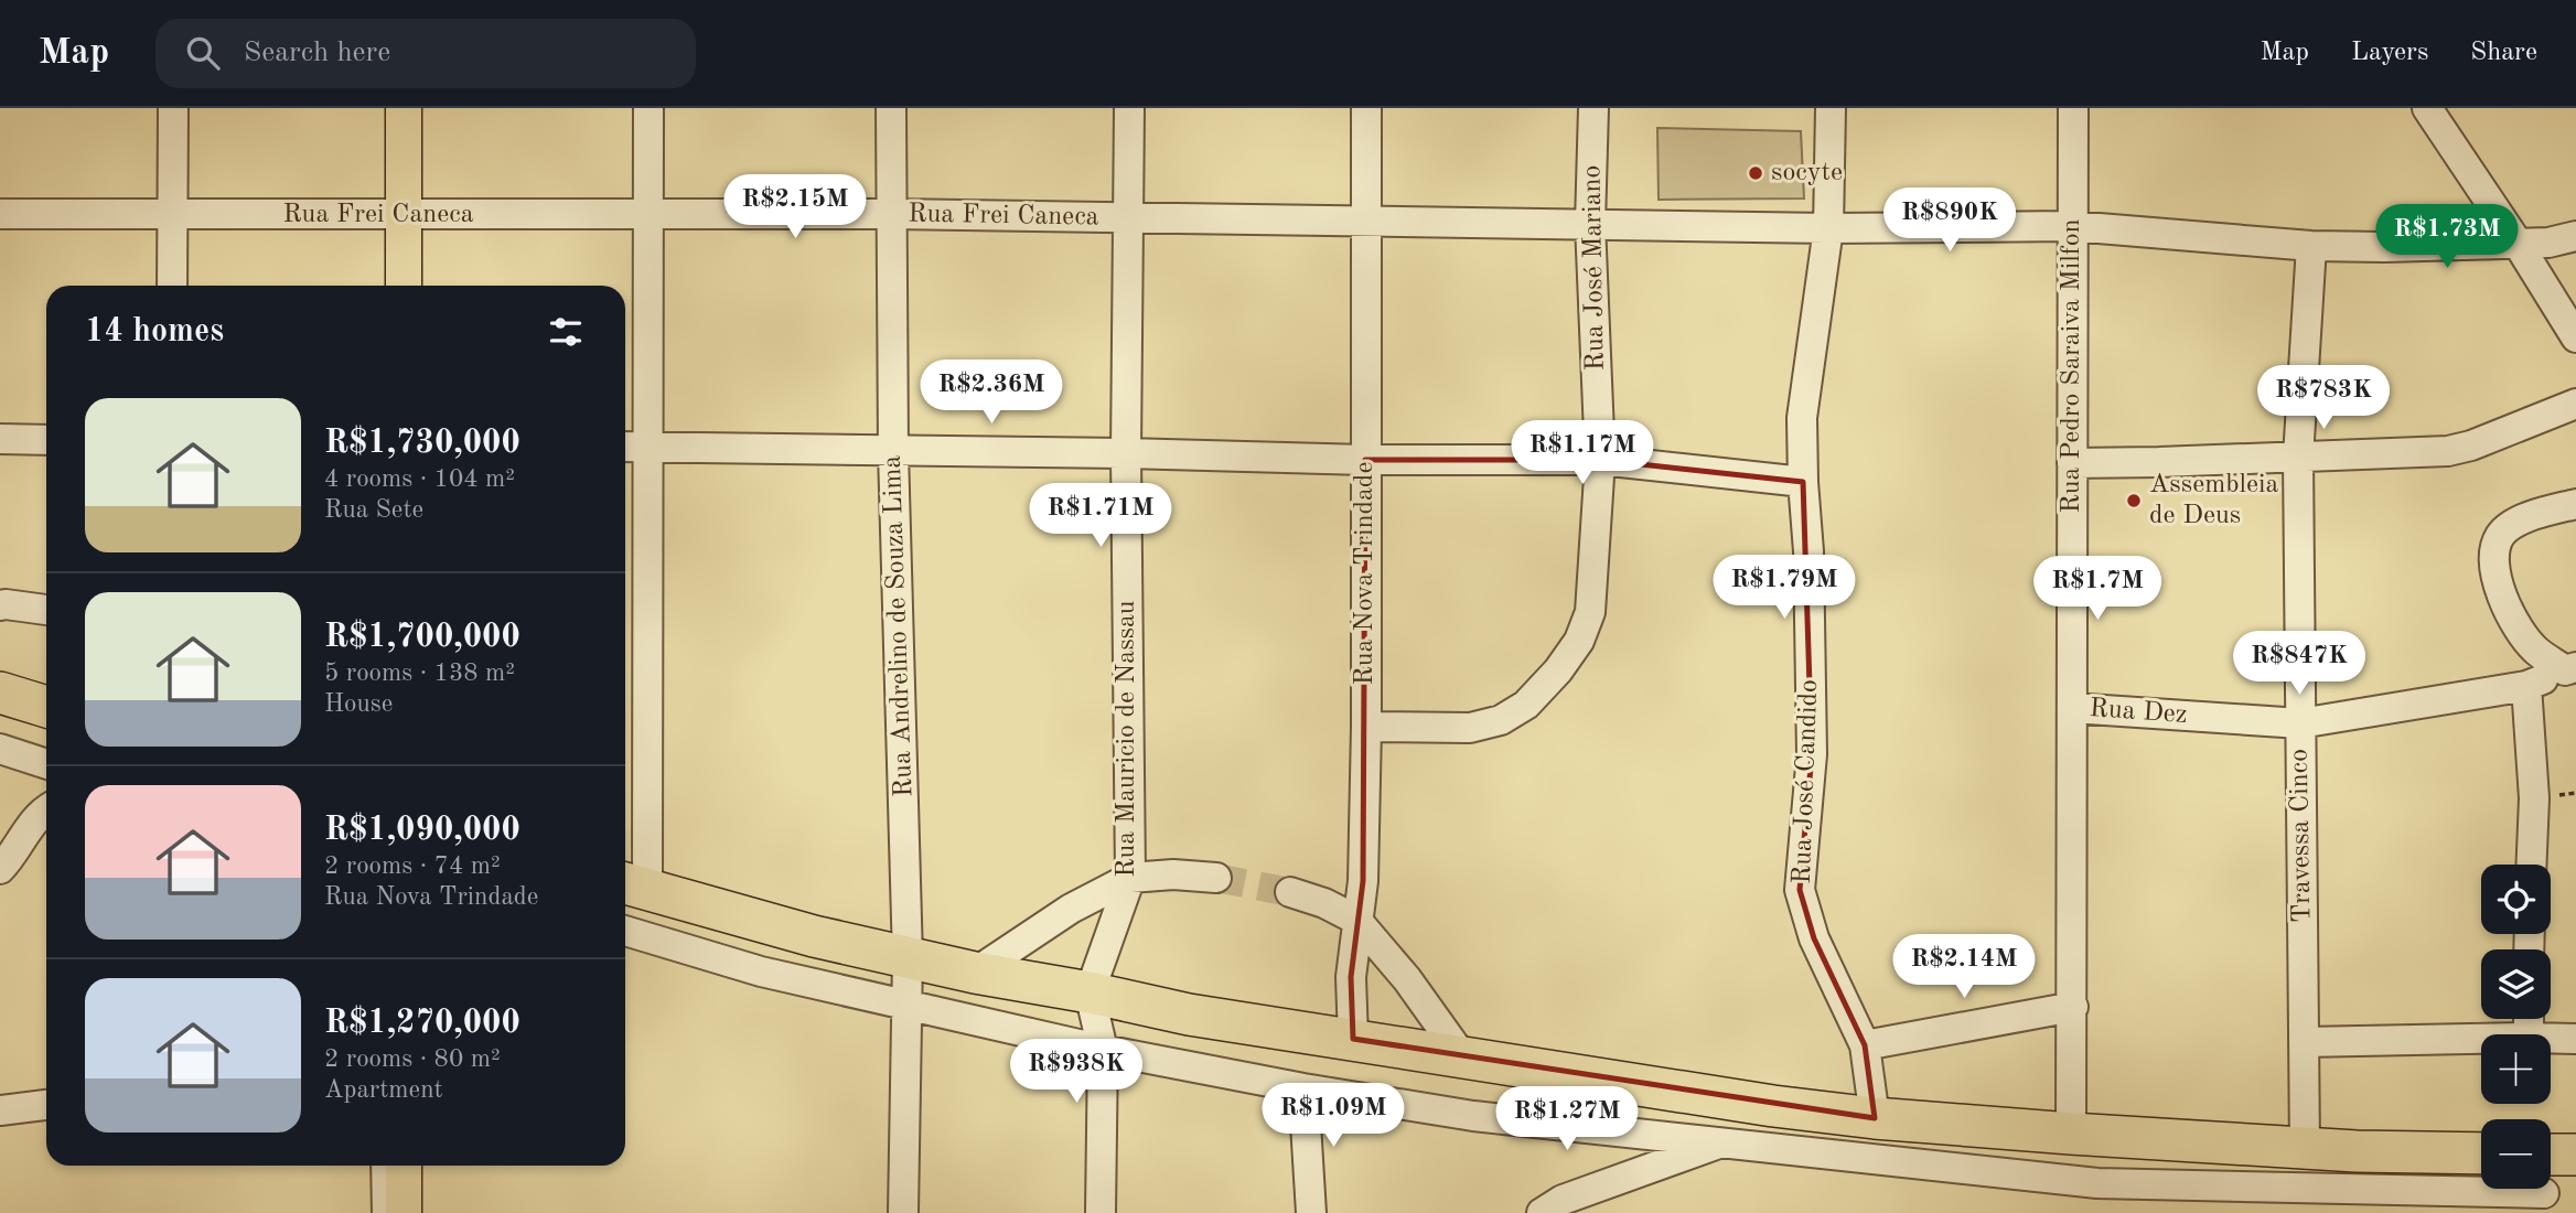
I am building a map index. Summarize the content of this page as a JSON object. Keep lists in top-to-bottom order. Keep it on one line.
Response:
{"streets":{"street":["Rua Frei Caneca","Rua José Mariano","Rua Pedro Saraiva Milfon","Rua Nova Trindade","Rua Andrelino de Souza Lima","Rua Dez","Rua Mauricio de Nassau","Rua José Candido","Travessa Cinco"]},"crossings":[["Rua Frei Caneca","Rua José Mariano"],["Rua Frei Caneca","Rua Pedro Saraiva Milfon"],["Rua Frei Caneca","Rua Nova Trindade"],["Rua Frei Caneca","Rua Andrelino de Souza Lima"],["Rua Frei Caneca","Rua Mauricio de Nassau"],["Rua Frei Caneca","Rua José Candido"],["Rua Frei Caneca","Travessa Cinco"],["Rua José Mariano","Rua Nova Trindade"],["Rua Pedro Saraiva Milfon","Rua Dez"],["Rua Dez","Travessa Cinco"]],"places":["socyte","Assembleia de Deus"],"page":{"header":"Map","search":"Search here","nav":["Map","Layers","Share"],"price":["R$2.15M","R$890K","R$1.73M","R$2.36M","R$783K","R$1.17M","R$1.71M","R$1.79M","R$1.7M","R$847K","R$2.14M","R$938K","R$1.09M","R$1.27M"],"heading":"14 homes","list":[{"name":"R$1,730,000","note":"4 rooms · 104 m² · Rua Sete"},{"name":"R$1,700,000","note":"5 rooms · 138 m² · House"},{"name":"R$1,090,000","note":"2 rooms · 74 m² · Rua Nova Trindade"},{"name":"R$1,270,000","note":"2 rooms · 80 m² · Apartment"}],"map_buttons":["+","−"]}}
